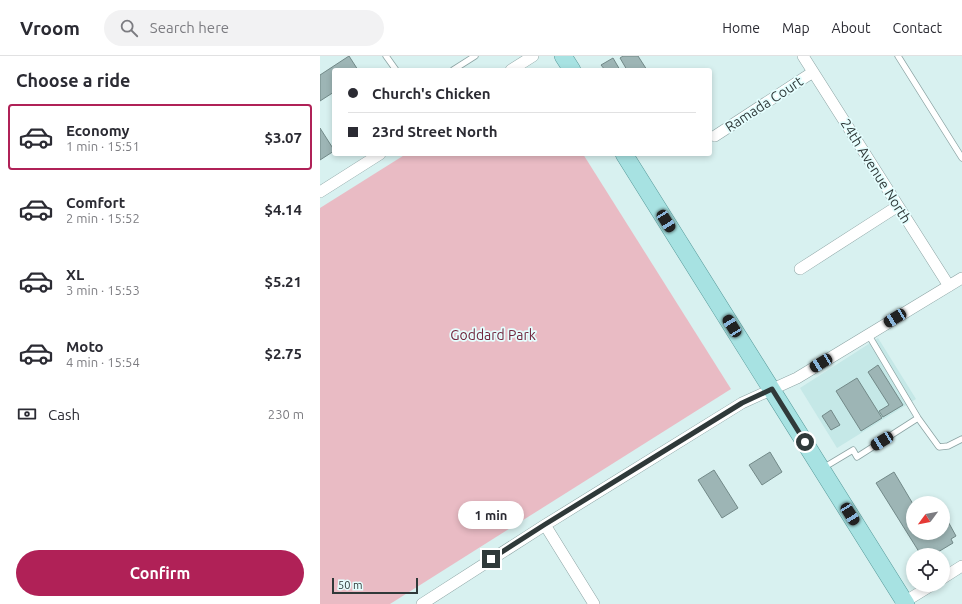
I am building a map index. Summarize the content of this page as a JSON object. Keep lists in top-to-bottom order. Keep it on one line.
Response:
{"streets":{"street":["Ramada Court","24th Avenue North"]},"crossings":[["Ramada Court","24th Avenue North"]],"parks":["Goddard Park"],"scale_bar":"50 m","north":"bottom left","page":{"header":"Vroom","search":"Search here","nav":["Home","Map","About","Contact"],"heading":"Choose a ride","banner":["Church's Chicken","23rd Street North"],"list":[{"name":"Economy","note":"1 min · 15:51","value":"$3.07"},{"name":"Comfort","note":"2 min · 15:52","value":"$4.14"},{"name":"XL","note":"3 min · 15:53","value":"$5.21"},{"name":"Moto","note":"4 min · 15:54","value":"$2.75"}],"pay":["Cash","230 m"],"bubble":"1 min","buttons":"Confirm","scale":"50 m"}}
